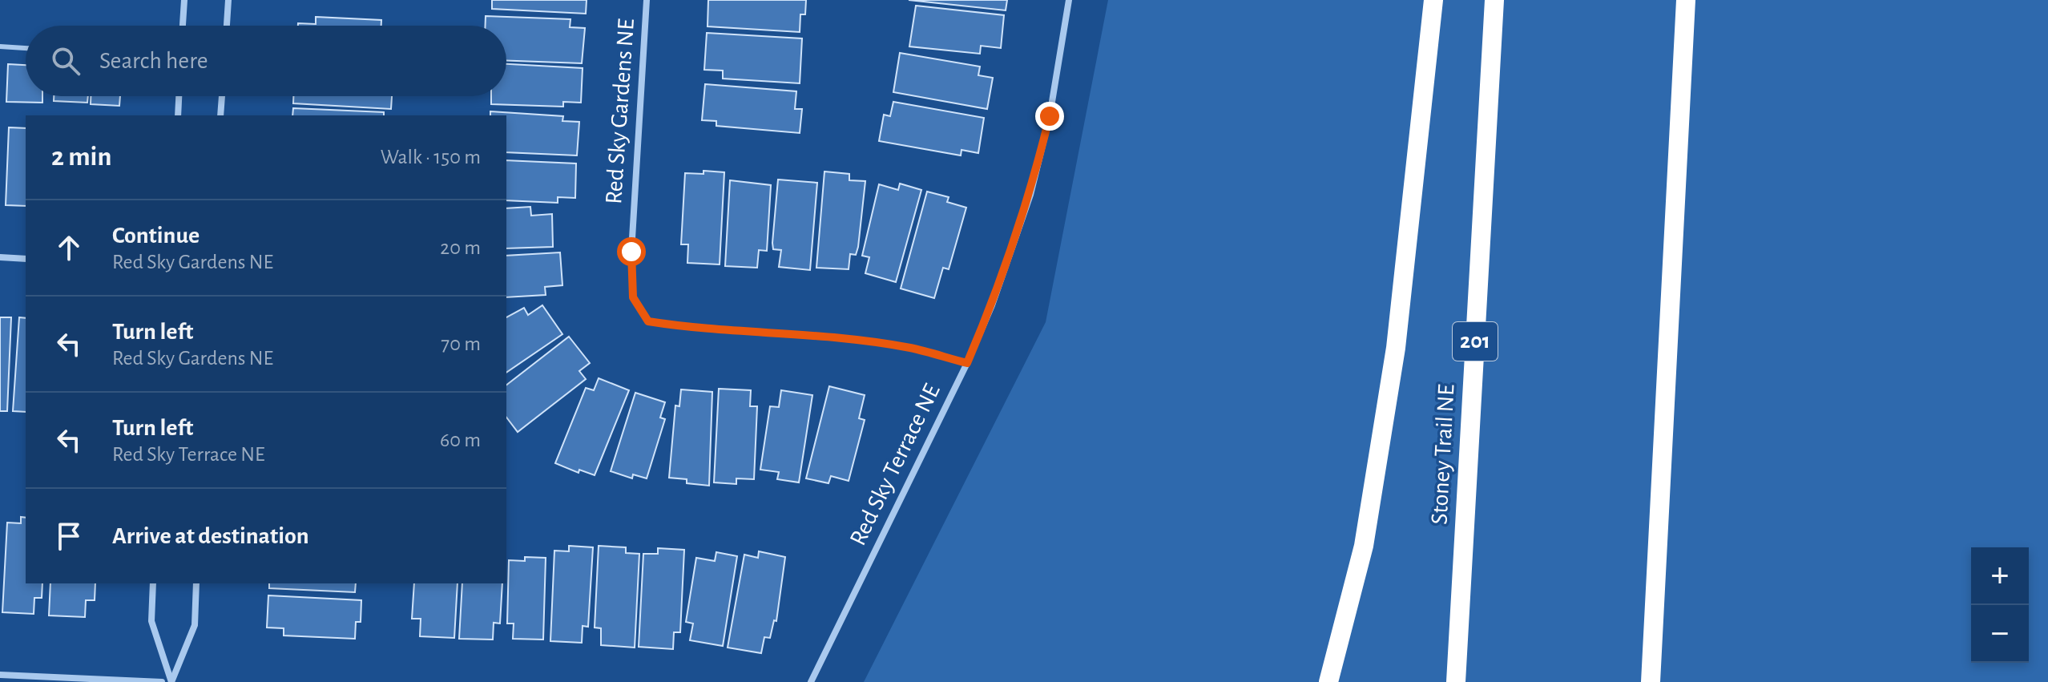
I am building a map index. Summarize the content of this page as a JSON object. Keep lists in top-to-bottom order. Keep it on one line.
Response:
{"streets":{"highway":["201","Stoney Trail NE"],"street":["Red Sky Gardens NE","Red Sky Terrace NE"]},"crossings":[["Red Sky Gardens NE","Red Sky Terrace NE"]],"page":{"search":"Search here","heading":["2 min","Walk · 150 m"],"list":[["Continue","Red Sky Gardens NE","20 m"],["Turn left","Red Sky Gardens NE","70 m"],["Turn left","Red Sky Terrace NE","60 m"],"Arrive at destination"],"map_buttons":["+","−"]}}
